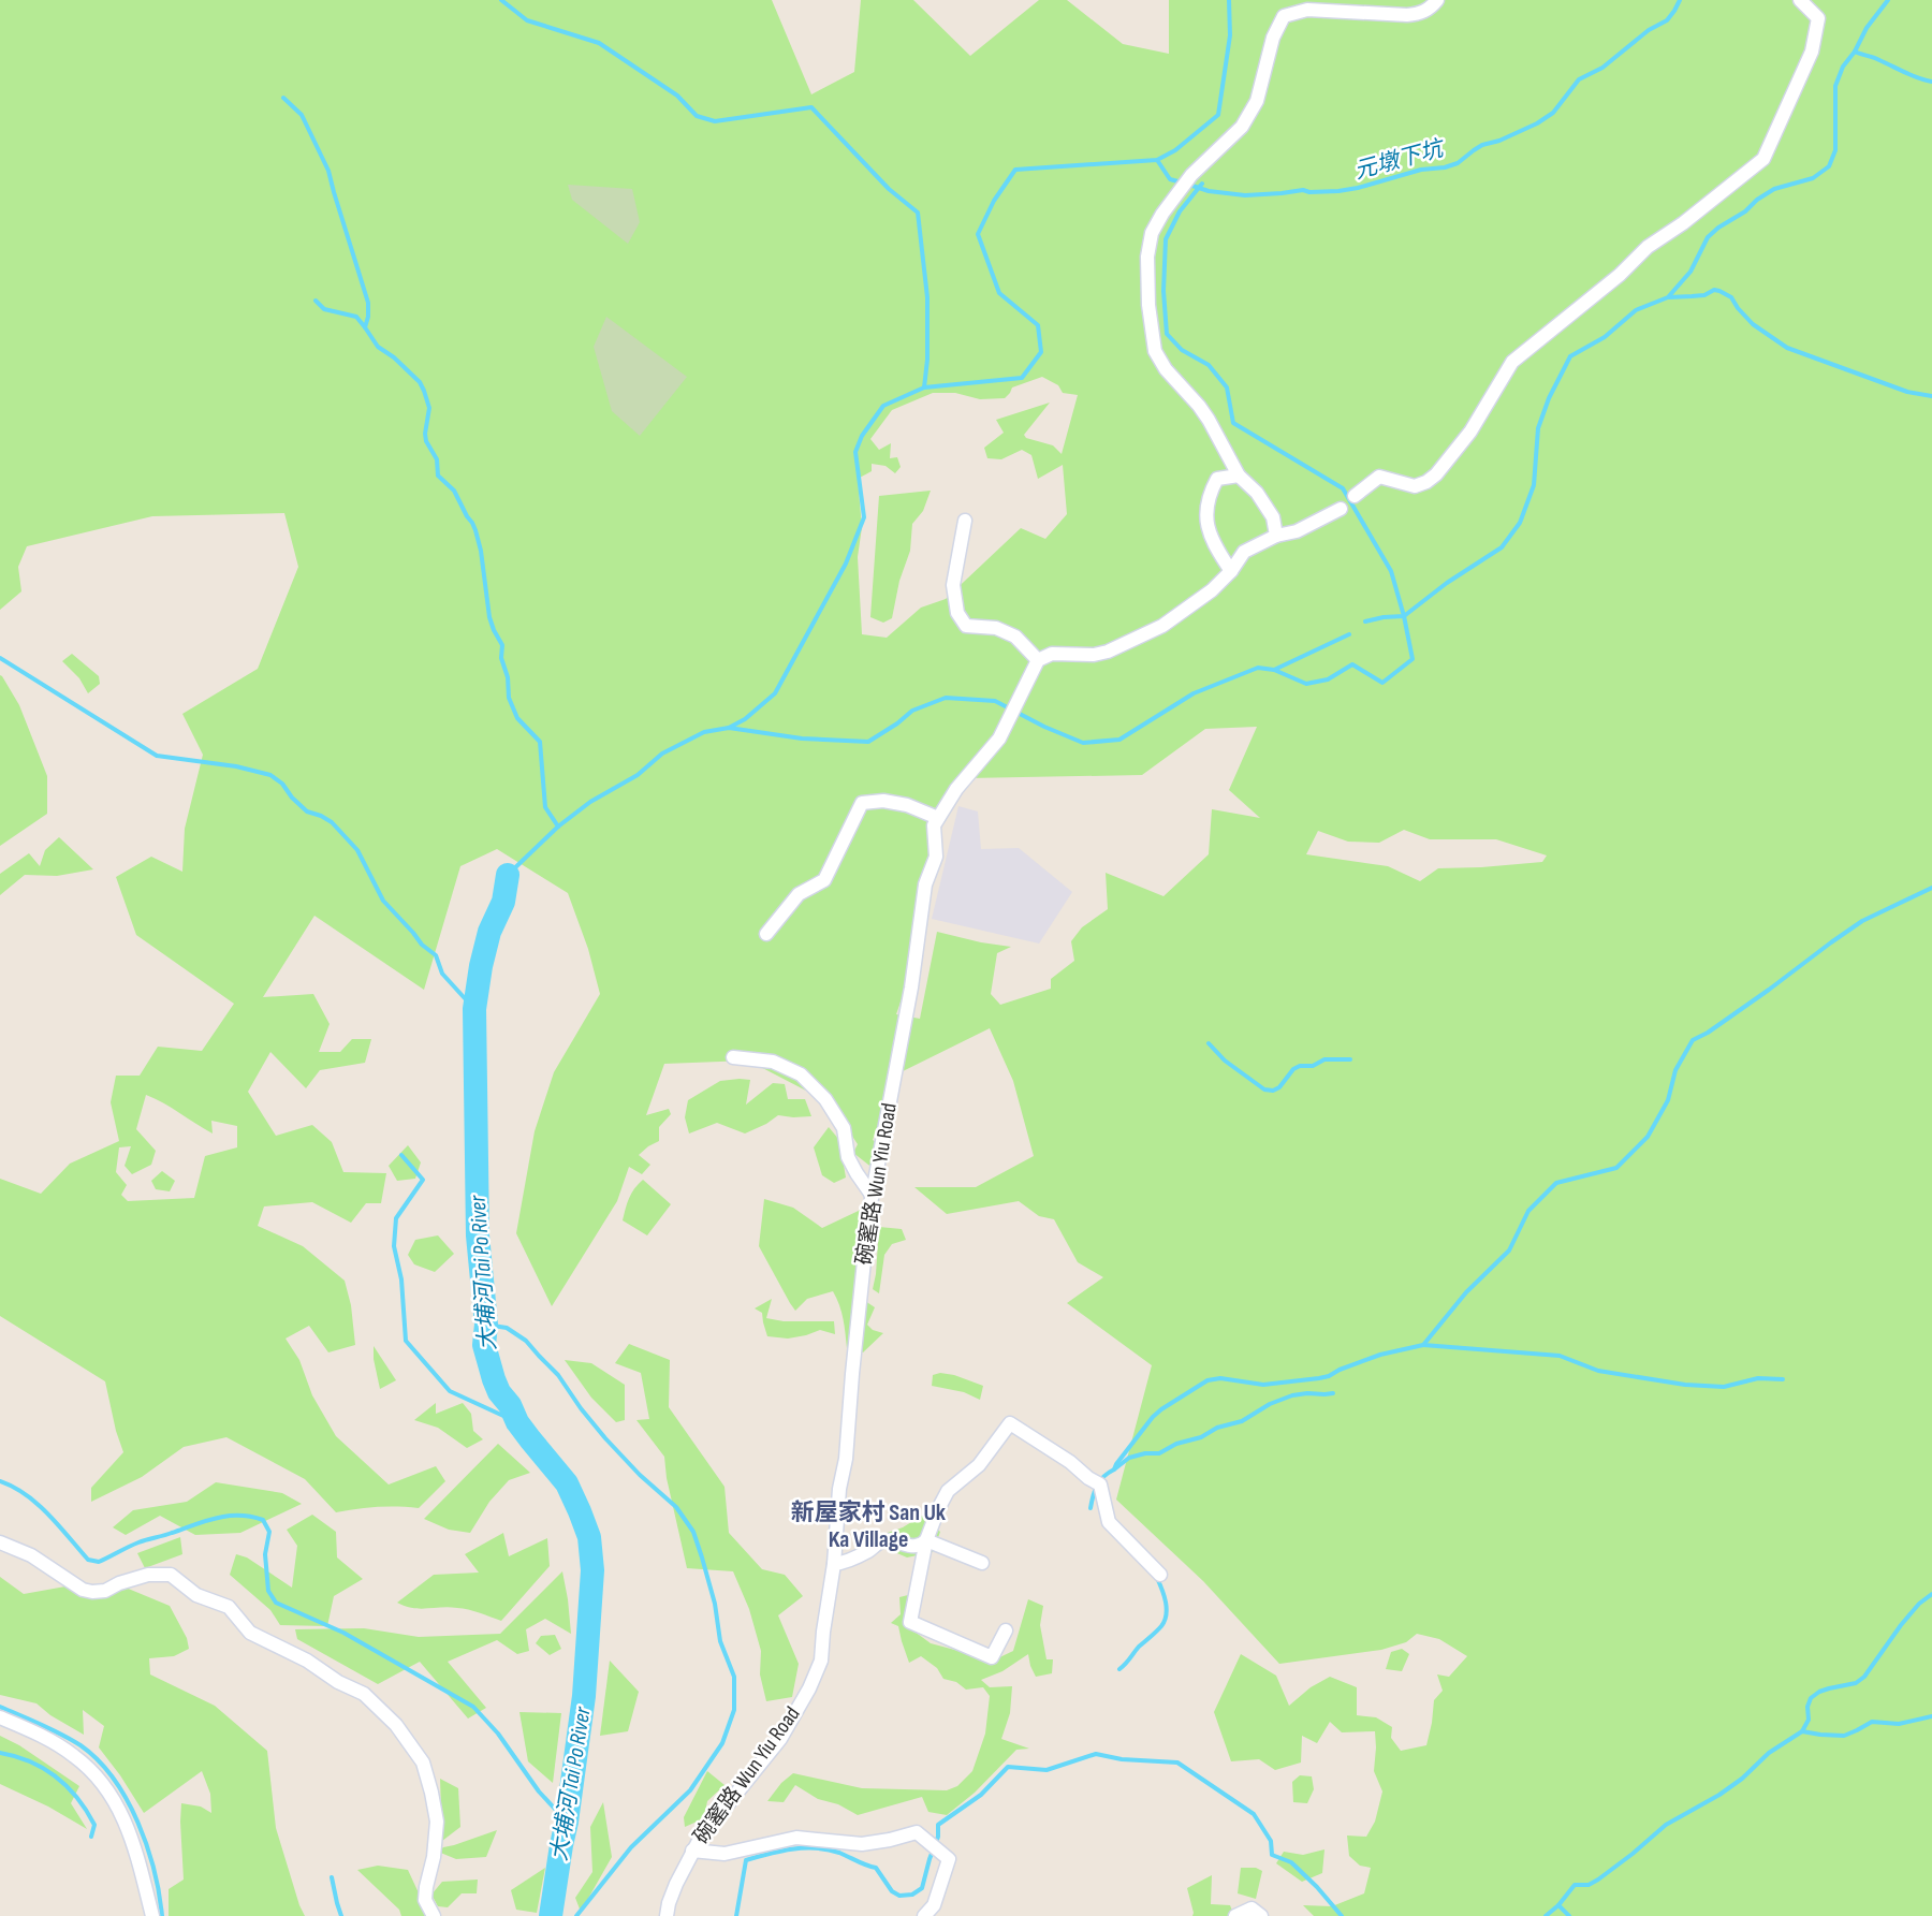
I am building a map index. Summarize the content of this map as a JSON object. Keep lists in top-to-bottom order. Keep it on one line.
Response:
{"streets":{"street":["碗窰路 Wun Yiu Road"]},"districts":["新屋家村 San Uk Ka Village"],"water":["元墩下坑","大埔河 Tai Po River"]}
